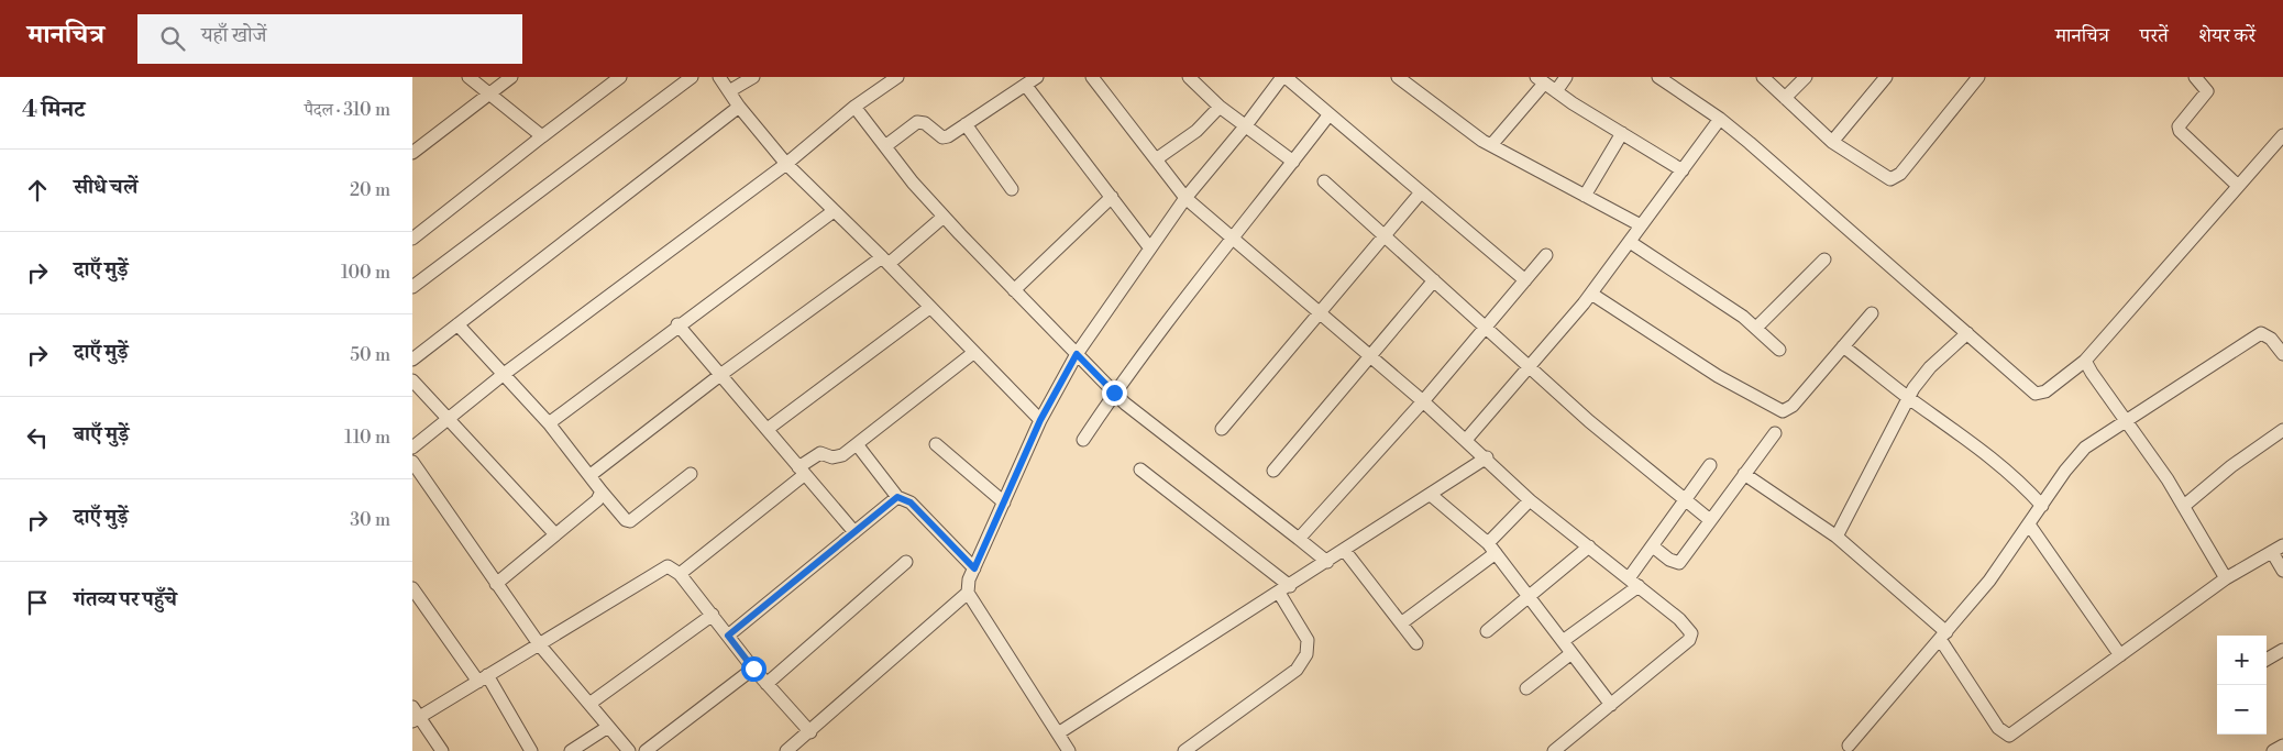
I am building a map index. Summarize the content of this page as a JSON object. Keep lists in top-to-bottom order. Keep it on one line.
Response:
{"page":{"header":"मानचित्र","search":"यहाँ खोजें","nav":["मानचित्र","परतें","शेयर करें"],"heading":["4 मिनट","पैदल · 310 m"],"list":[["सीधे चलें","20 m"],["दाएँ मुड़ें","100 m"],["दाएँ मुड़ें","50 m"],["बाएँ मुड़ें","110 m"],["दाएँ मुड़ें","30 m"],"गंतव्य पर पहुँचे"],"map_buttons":["+","−"]}}
